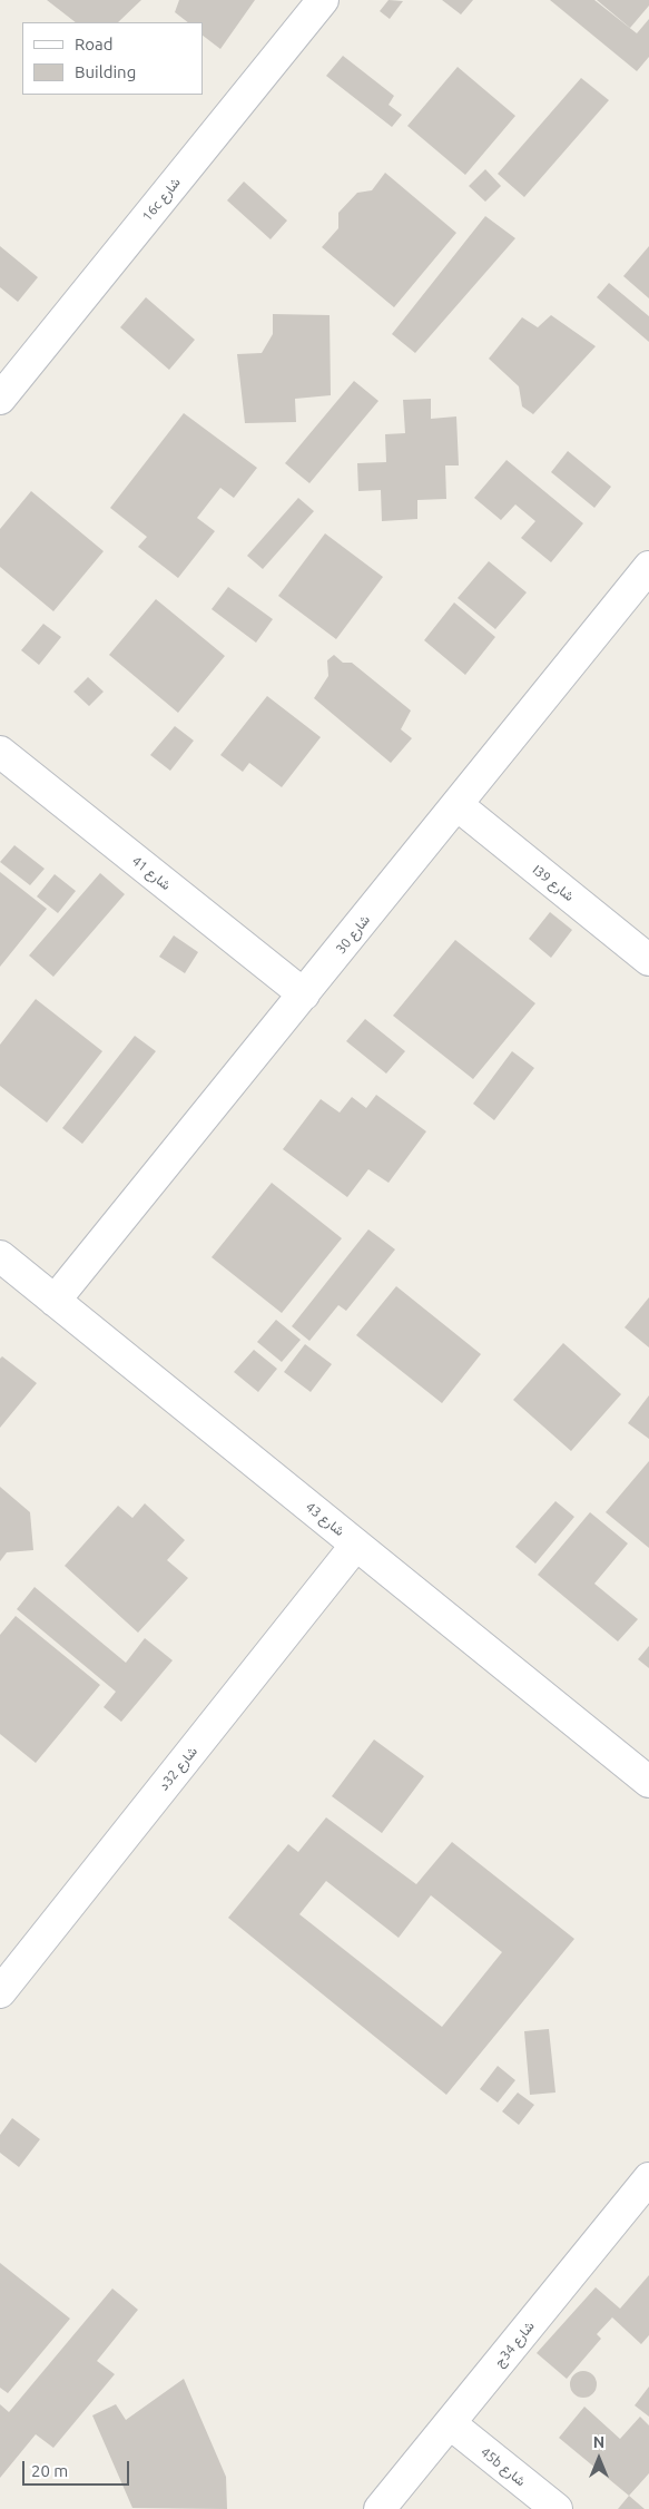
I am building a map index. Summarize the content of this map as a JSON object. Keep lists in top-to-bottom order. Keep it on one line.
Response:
{"streets":{"street":["16c شارع","شارع 41","شارع 39ا","شارع 30","شارع 43","شارع 32د","شارع 34ج","45b شارع"]},"crossings":[["شارع 41","شارع 30"],["شارع 39ا","شارع 30"],["شارع 30","شارع 43"],["شارع 43","شارع 32د"],["شارع 34ج","45b شارع"]],"legend":["Road","Building"],"scale_bar":"20 m","north":"top"}
